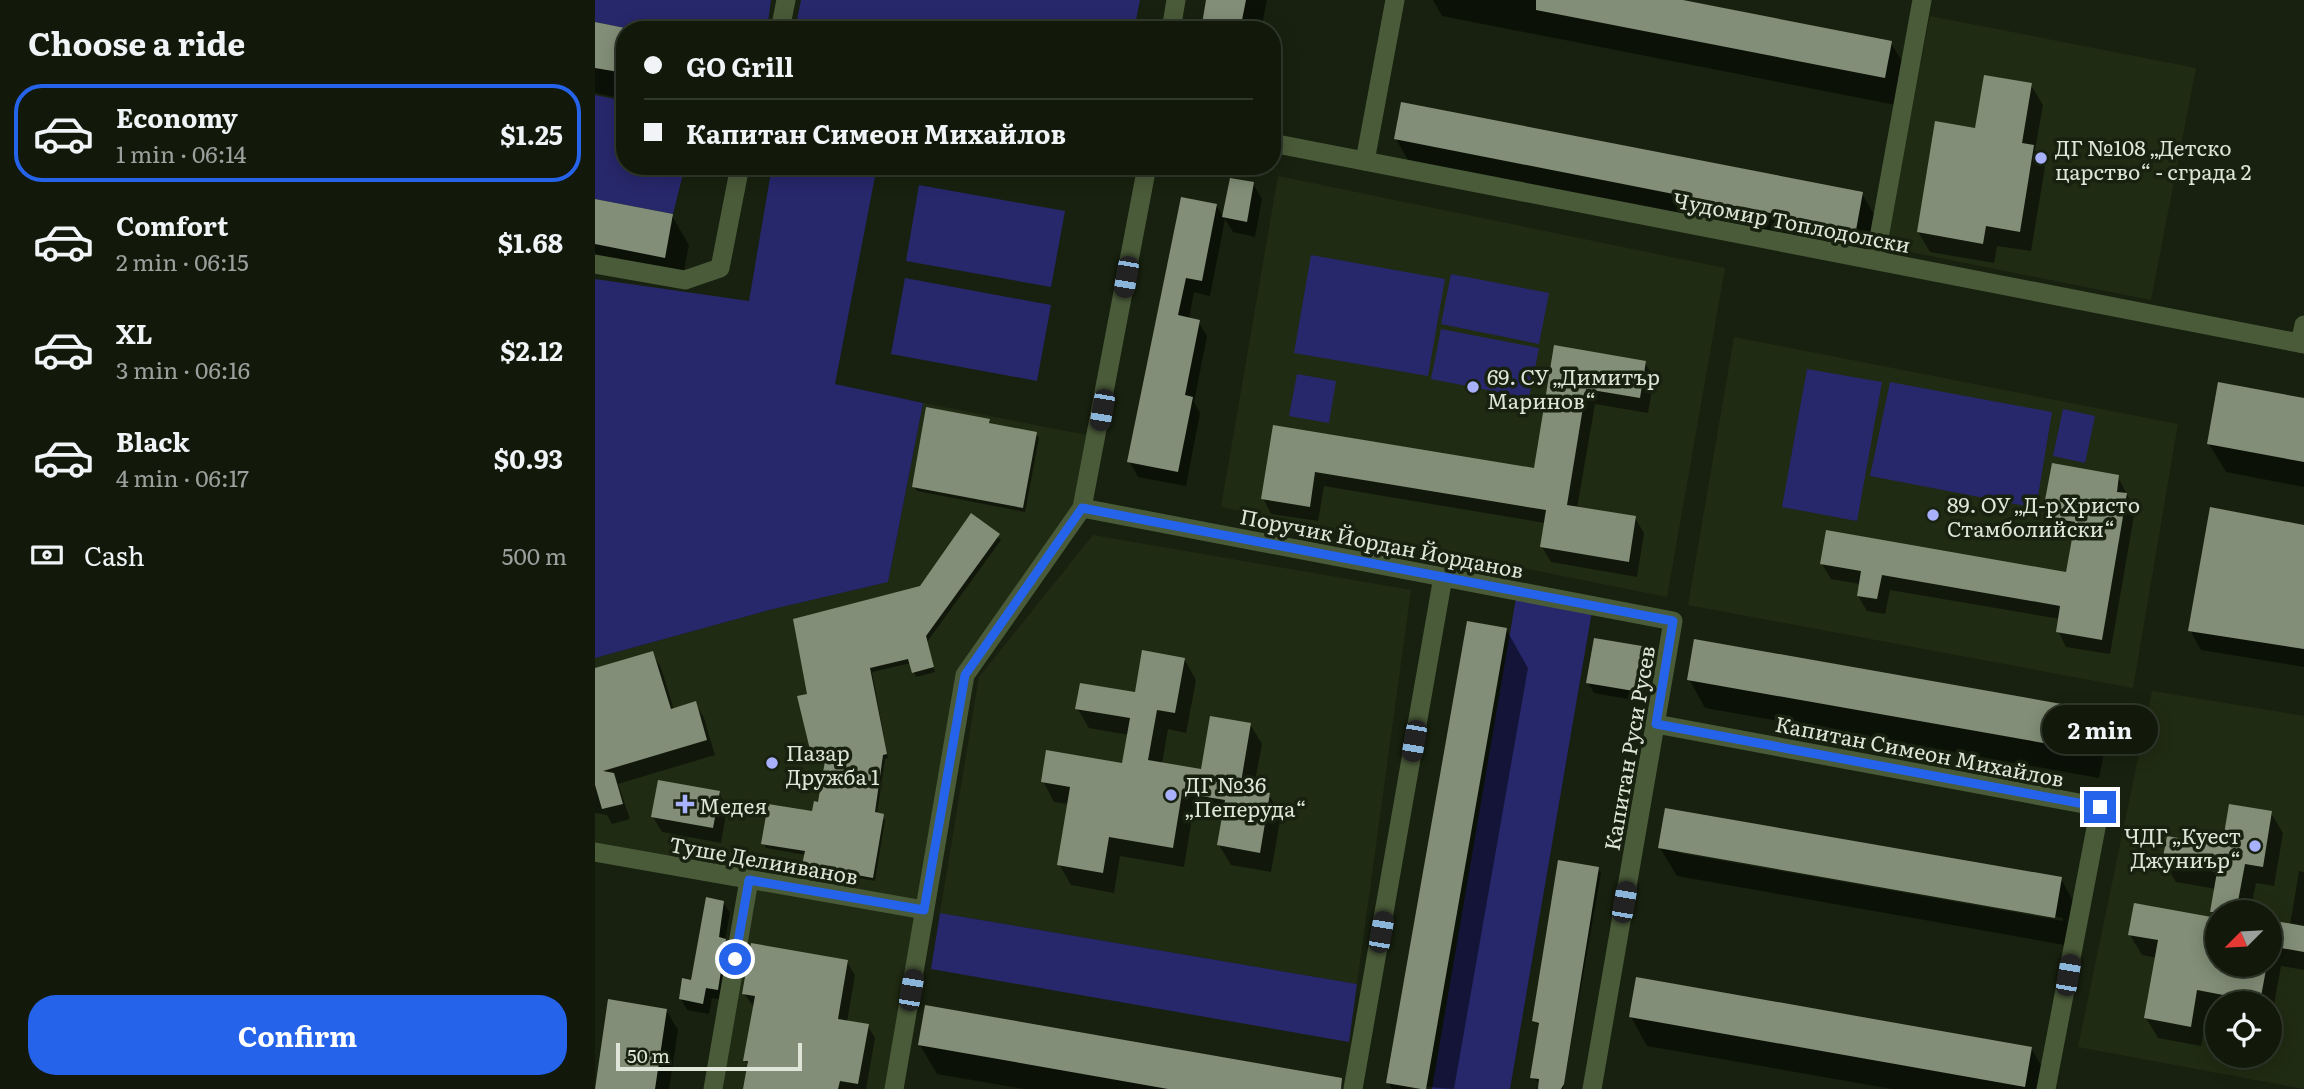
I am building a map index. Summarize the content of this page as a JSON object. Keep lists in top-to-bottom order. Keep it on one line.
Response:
{"streets":{"street":["Чудомир Топлодолски","Поручик Йордан Йорданов","Капитан Руси Русев","Капитан Симеон Михайлов","Туше Делииванов"]},"crossings":[["Поручик Йордан Йорданов","Капитан Руси Русев"],["Капитан Руси Русев","Капитан Симеон Михайлов"]],"places":{"other":["ДГ №108 „Детско царство“ - сграда 2","69. СУ „Димитър Маринов“","89. ОУ „Д-р Христо Стамболийски“","Пазар Дружба 1","ДГ №36 „Пеперуда“","ЧДГ „Куест Джуниър“"],"health":["Медея"]},"scale_bar":"50 m","north":"bottom left","page":{"heading":"Choose a ride","banner":["GO Grill","Капитан Симеон Михайлов"],"list":[{"name":"Economy","note":"1 min · 06:14","value":"$1.25"},{"name":"Comfort","note":"2 min · 06:15","value":"$1.68"},{"name":"XL","note":"3 min · 06:16","value":"$2.12"},{"name":"Black","note":"4 min · 06:17","value":"$0.93"}],"pay":["Cash","500 m"],"bubble":"2 min","buttons":"Confirm","scale":"50 m"}}
